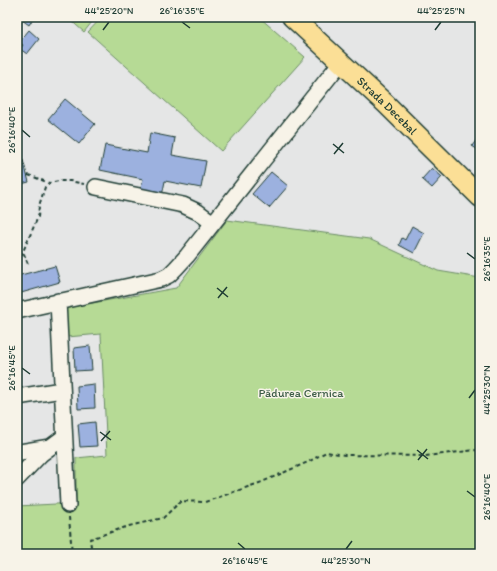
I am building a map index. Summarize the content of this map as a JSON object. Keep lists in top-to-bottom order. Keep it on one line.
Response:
{"streets":{"main road":["Strada Decebal"]},"parks":["Pădurea Cernica"],"coordinates":["44°25'20\"N","26°16'35\"E","44°25'25\"N","26°16'40\"E","26°16'45\"E","44°25'30\"N"]}
